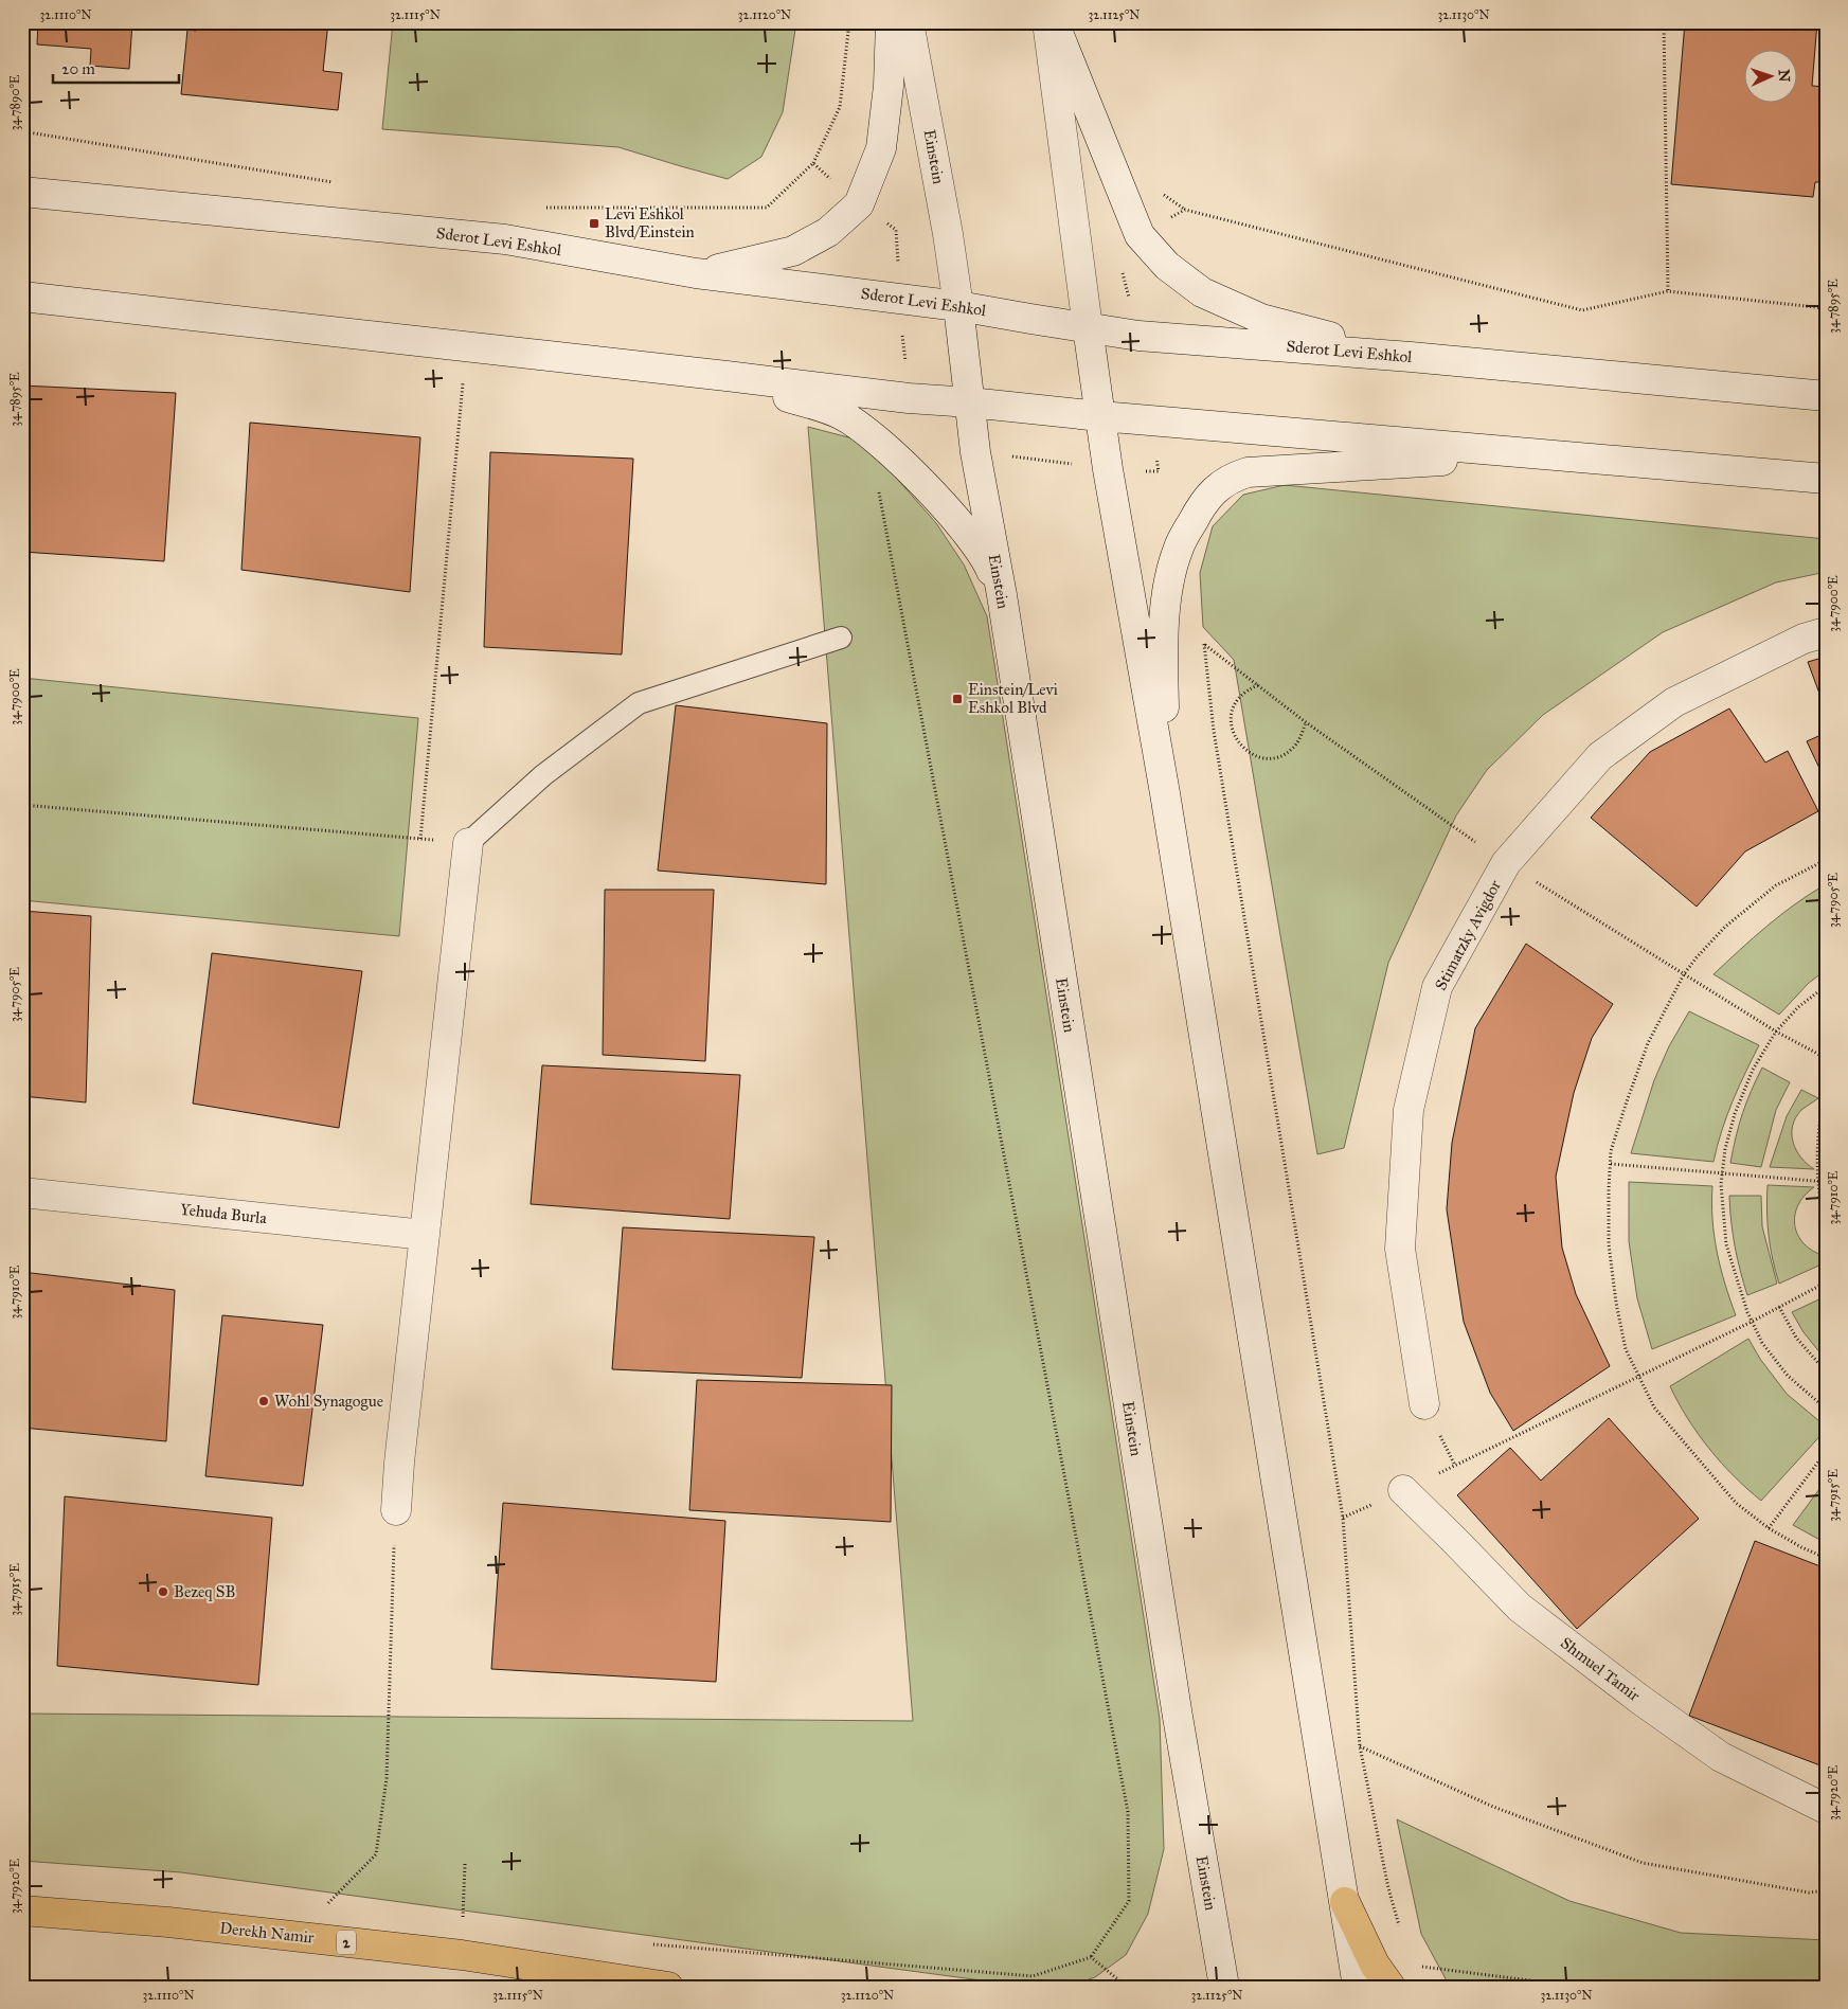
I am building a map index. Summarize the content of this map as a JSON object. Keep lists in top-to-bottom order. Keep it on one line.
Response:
{"streets":{"highway":["Derekh Namir","2"],"street":["Einstein","Sderot Levi Eshkol","Stimatzky Avigdor","Yehuda Burla","Shmuel Tamir"]},"crossings":[["Einstein","Sderot Levi Eshkol"]],"places":{"transit":["Levi Eshkol Blvd/Einstein","Einstein/Levi Eshkol Blvd"],"other":["Wohl Synagogue","Bezeq SB"]},"scale_bar":"20 m","north":"right","coordinates":["32.1110°N","32.1115°N","32.1120°N","32.1125°N","32.1130°N","34.7890°E","34.7895°E","34.7900°E","34.7905°E","34.7910°E","34.7915°E","34.7920°E"]}
